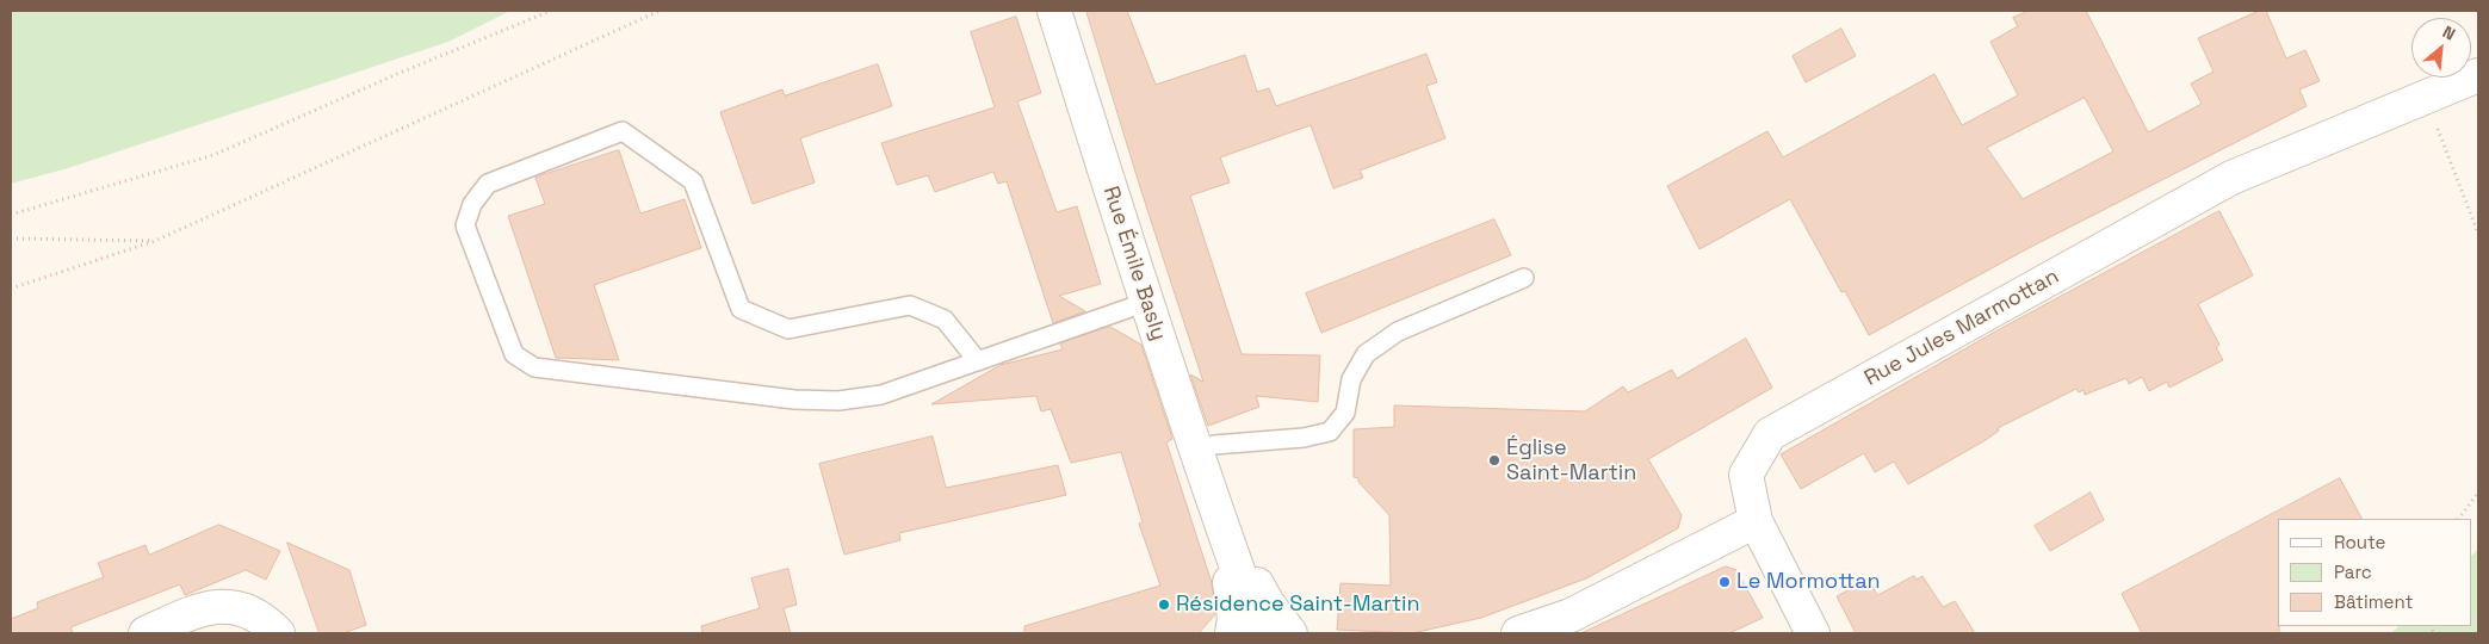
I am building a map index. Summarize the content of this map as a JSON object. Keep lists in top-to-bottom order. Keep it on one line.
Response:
{"streets":{"street":["Rue Émile Basly","Rue Jules Marmottan"]},"places":["Église Saint-Martin","Le Mormottan","Résidence Saint-Martin"],"legend":["Route","Parc","Bâtiment"],"north":"top right"}
